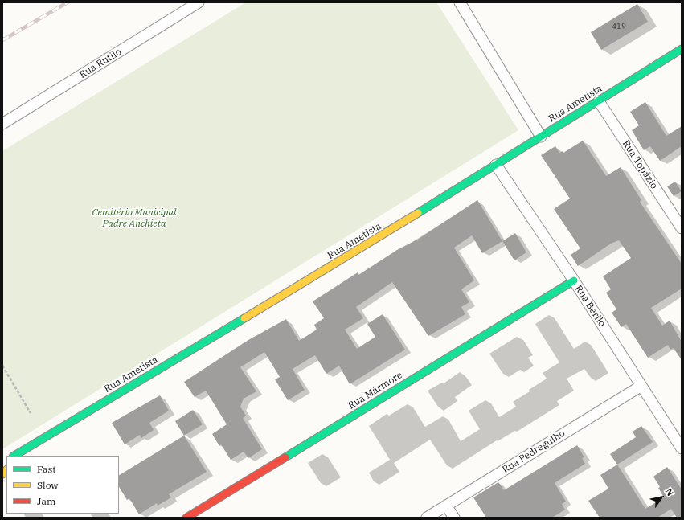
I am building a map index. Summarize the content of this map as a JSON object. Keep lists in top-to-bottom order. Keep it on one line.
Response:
{"streets":{"street":["Rua Rutilo","Rua Ametista","Rua Topázio","Rua Berilo","Rua Mármore","Rua Pedregulho"]},"crossings":[["Rua Ametista","Rua Topázio"],["Rua Ametista","Rua Berilo"],["Rua Berilo","Rua Mármore"],["Rua Berilo","Rua Pedregulho"]],"parks":["Cemitério Municipal Padre Anchieta"],"house_numbers":["419"],"legend":["Fast","Slow","Jam"],"north":"top right"}
